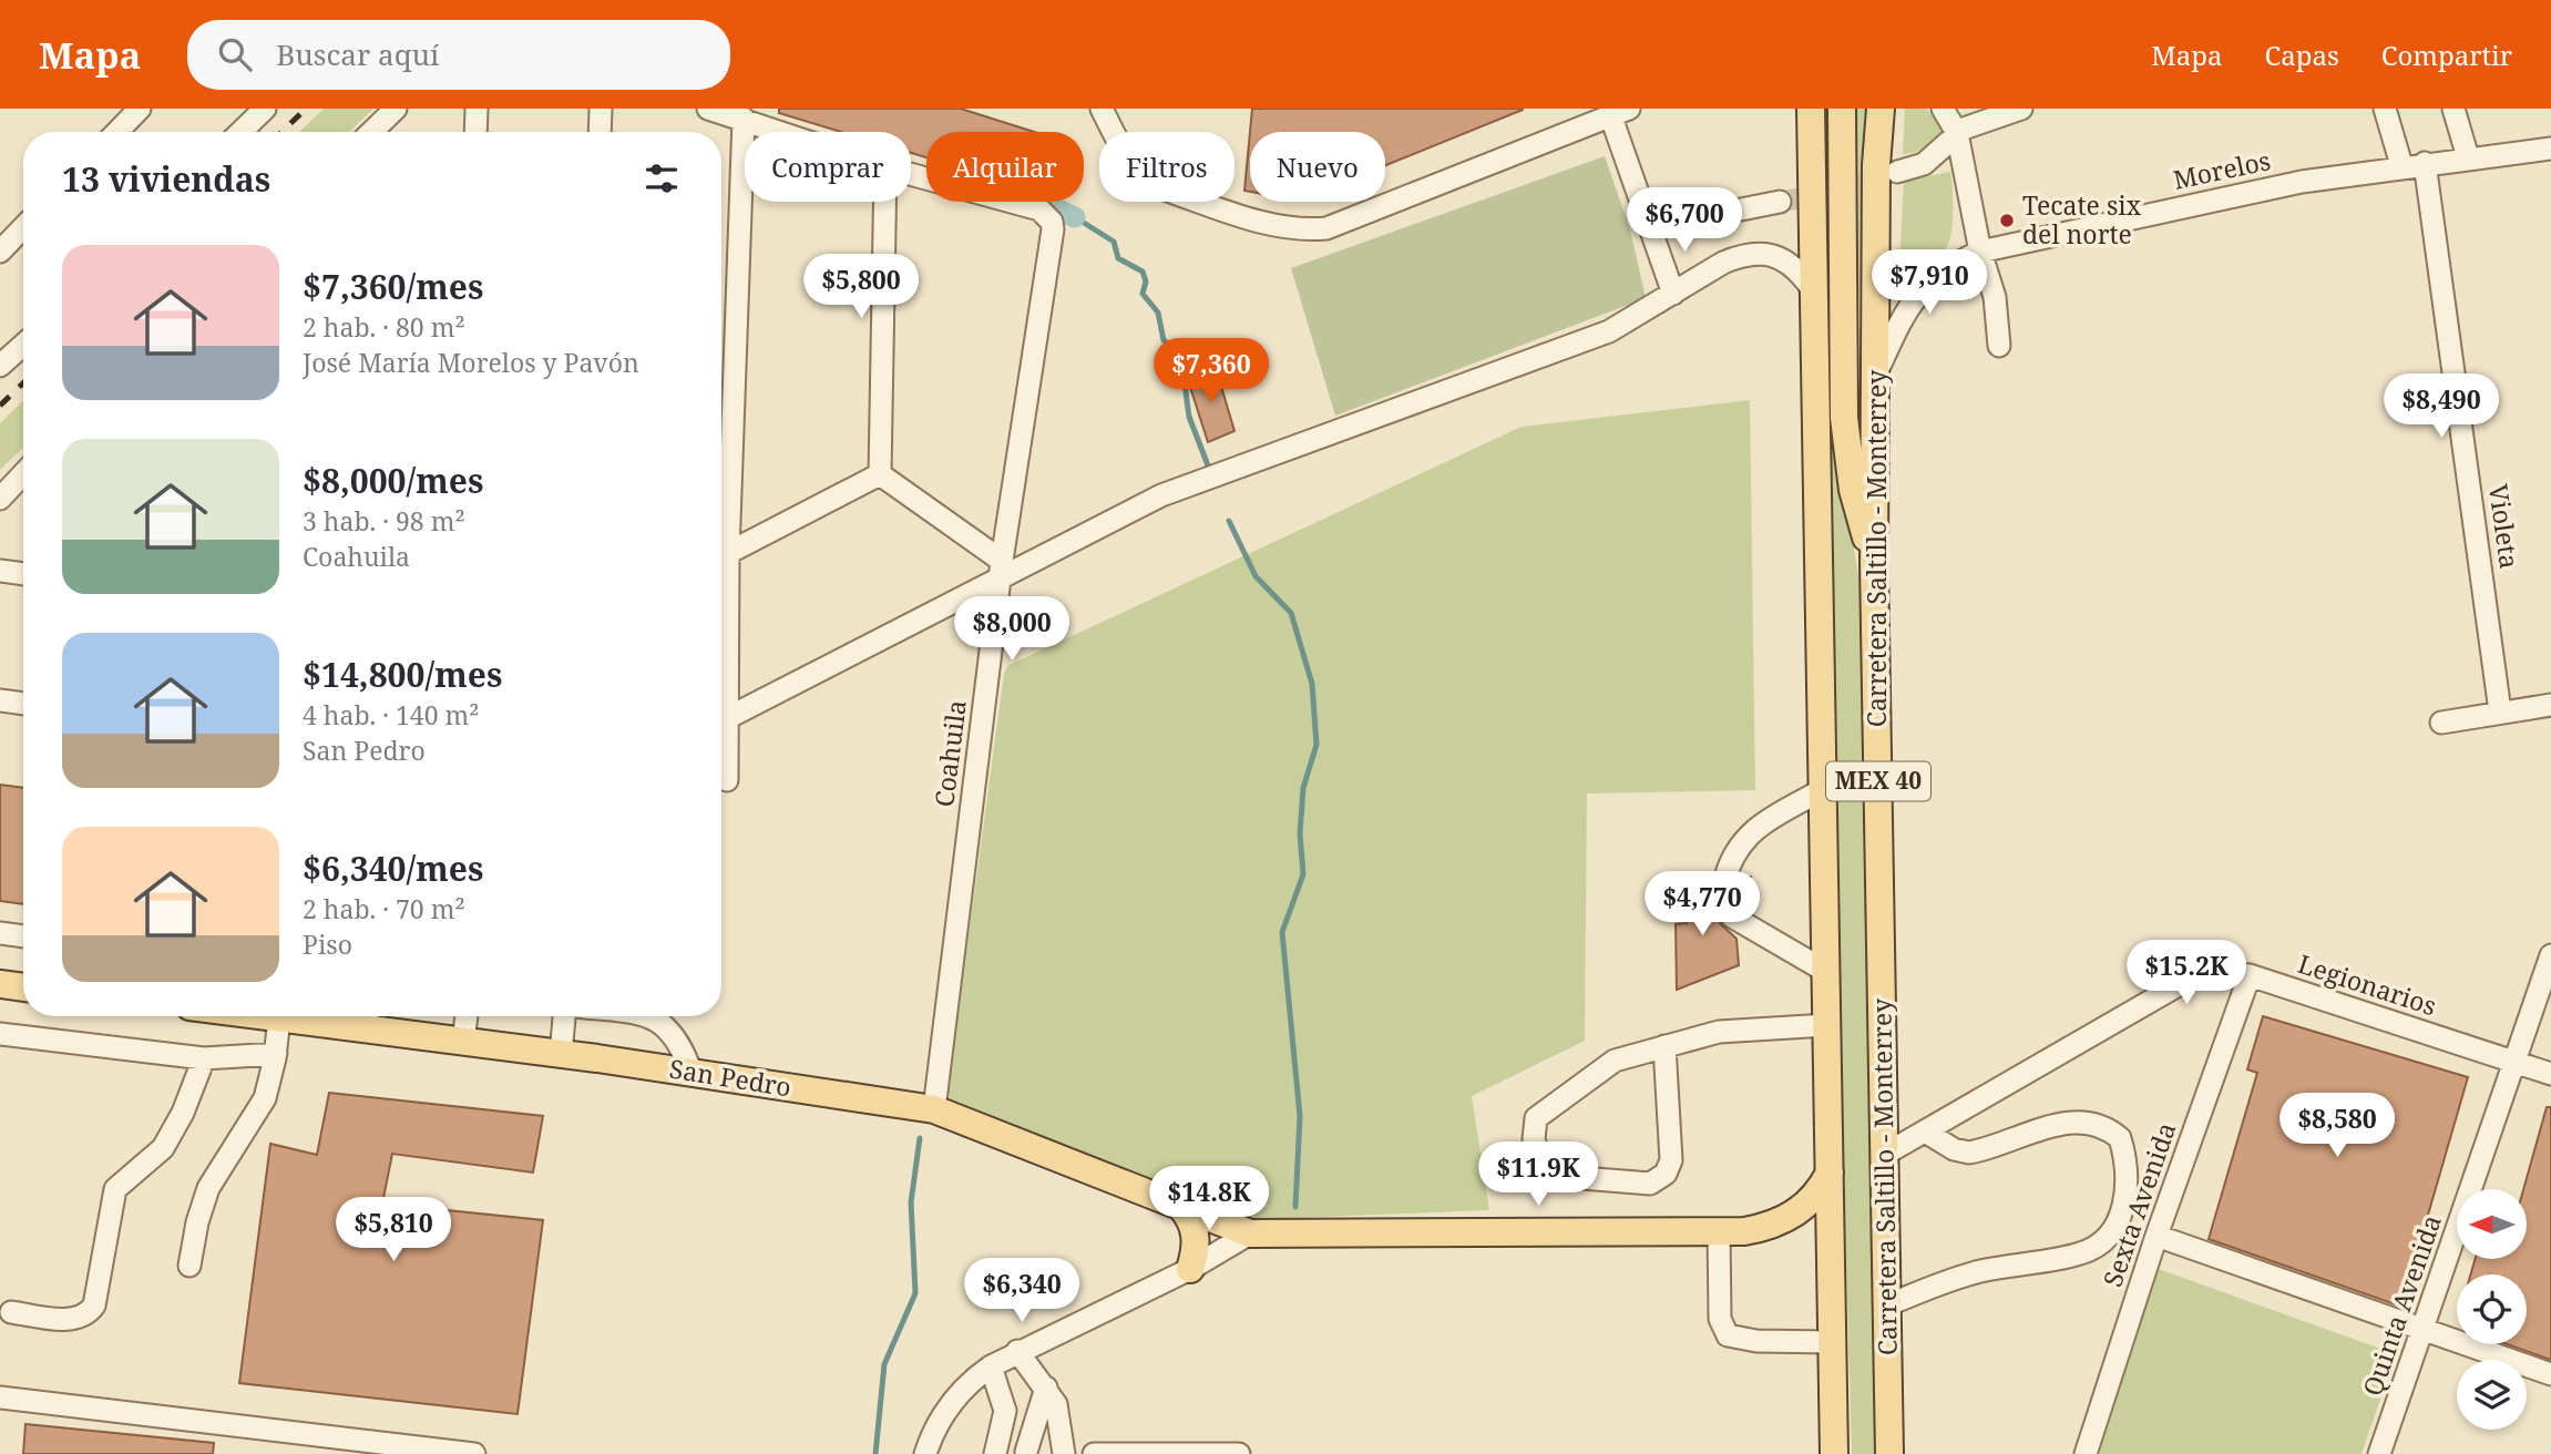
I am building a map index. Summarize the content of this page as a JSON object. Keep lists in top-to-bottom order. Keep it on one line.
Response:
{"streets":{"main road":["Carretera Saltillo - Monterrey","MEX 40","San Pedro"],"street":["Morelos","Violeta","Coahuila","Legionarios","Sexta Avenida","Quinta Avenida"]},"crossings":[["Morelos","Violeta"],["Morelos","Carretera Saltillo - Monterrey"],["Carretera Saltillo - Monterrey","Legionarios"],["Coahuila","San Pedro"],["Legionarios","Sexta Avenida"],["Legionarios","Quinta Avenida"]],"places":["Tecate six del norte"],"north":"left","page":{"header":"Mapa","search":"Buscar aquí","nav":["Mapa","Capas","Compartir"],"chip":["Comprar","Alquilar","Filtros","Nuevo"],"heading":"13 viviendas","price":["$6,700","$7,910","$5,800","$7,360","$8,490","$8,000","$4,770","$15.2K","$8,580","$11.9K","$14.8K","$5,810","$6,340"],"list":[{"name":"$7,360/mes","note":"2 hab. · 80 m² · José María Morelos y Pavón"},{"name":"$8,000/mes","note":"3 hab. · 98 m² · Coahuila"},{"name":"$14,800/mes","note":"4 hab. · 140 m² · San Pedro"},{"name":"$6,340/mes","note":"2 hab. · 70 m² · Piso"}]}}
